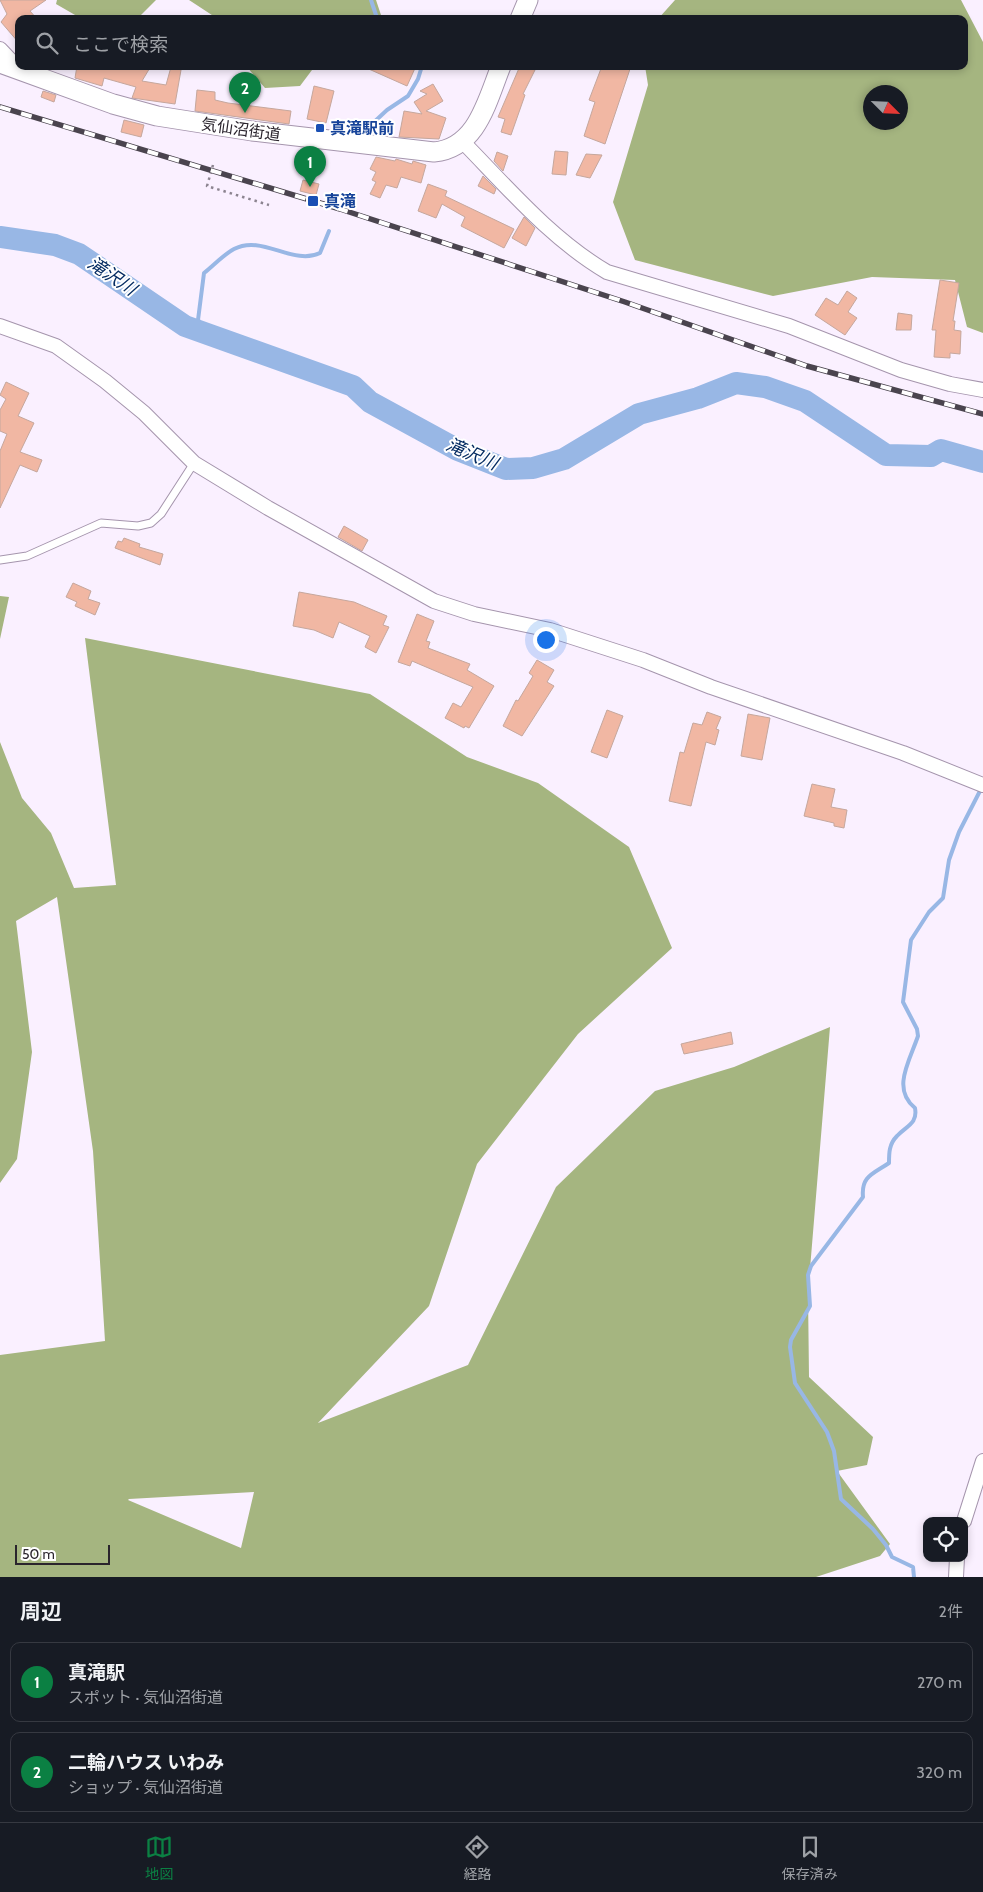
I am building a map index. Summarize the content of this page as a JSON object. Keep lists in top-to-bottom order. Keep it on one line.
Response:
{"streets":{"street":["気仙沼街道"]},"water":["滝沢川"],"places":{"transit":["真滝駅前","真滝"]},"scale_bar":"50 m","north":"bottom right","page":{"search":"ここで検索","pins":["2","1"],"scale":"50 m","heading":["周辺","2件"],"list":[{"mark":"1","name":"真滝駅","note":"スポット · 気仙沼街道","value":"270 m"},{"mark":"2","name":"二輪ハウス いわみ","note":"ショップ · 気仙沼街道","value":"320 m"}],"nav":["地図","経路","保存済み"]}}
